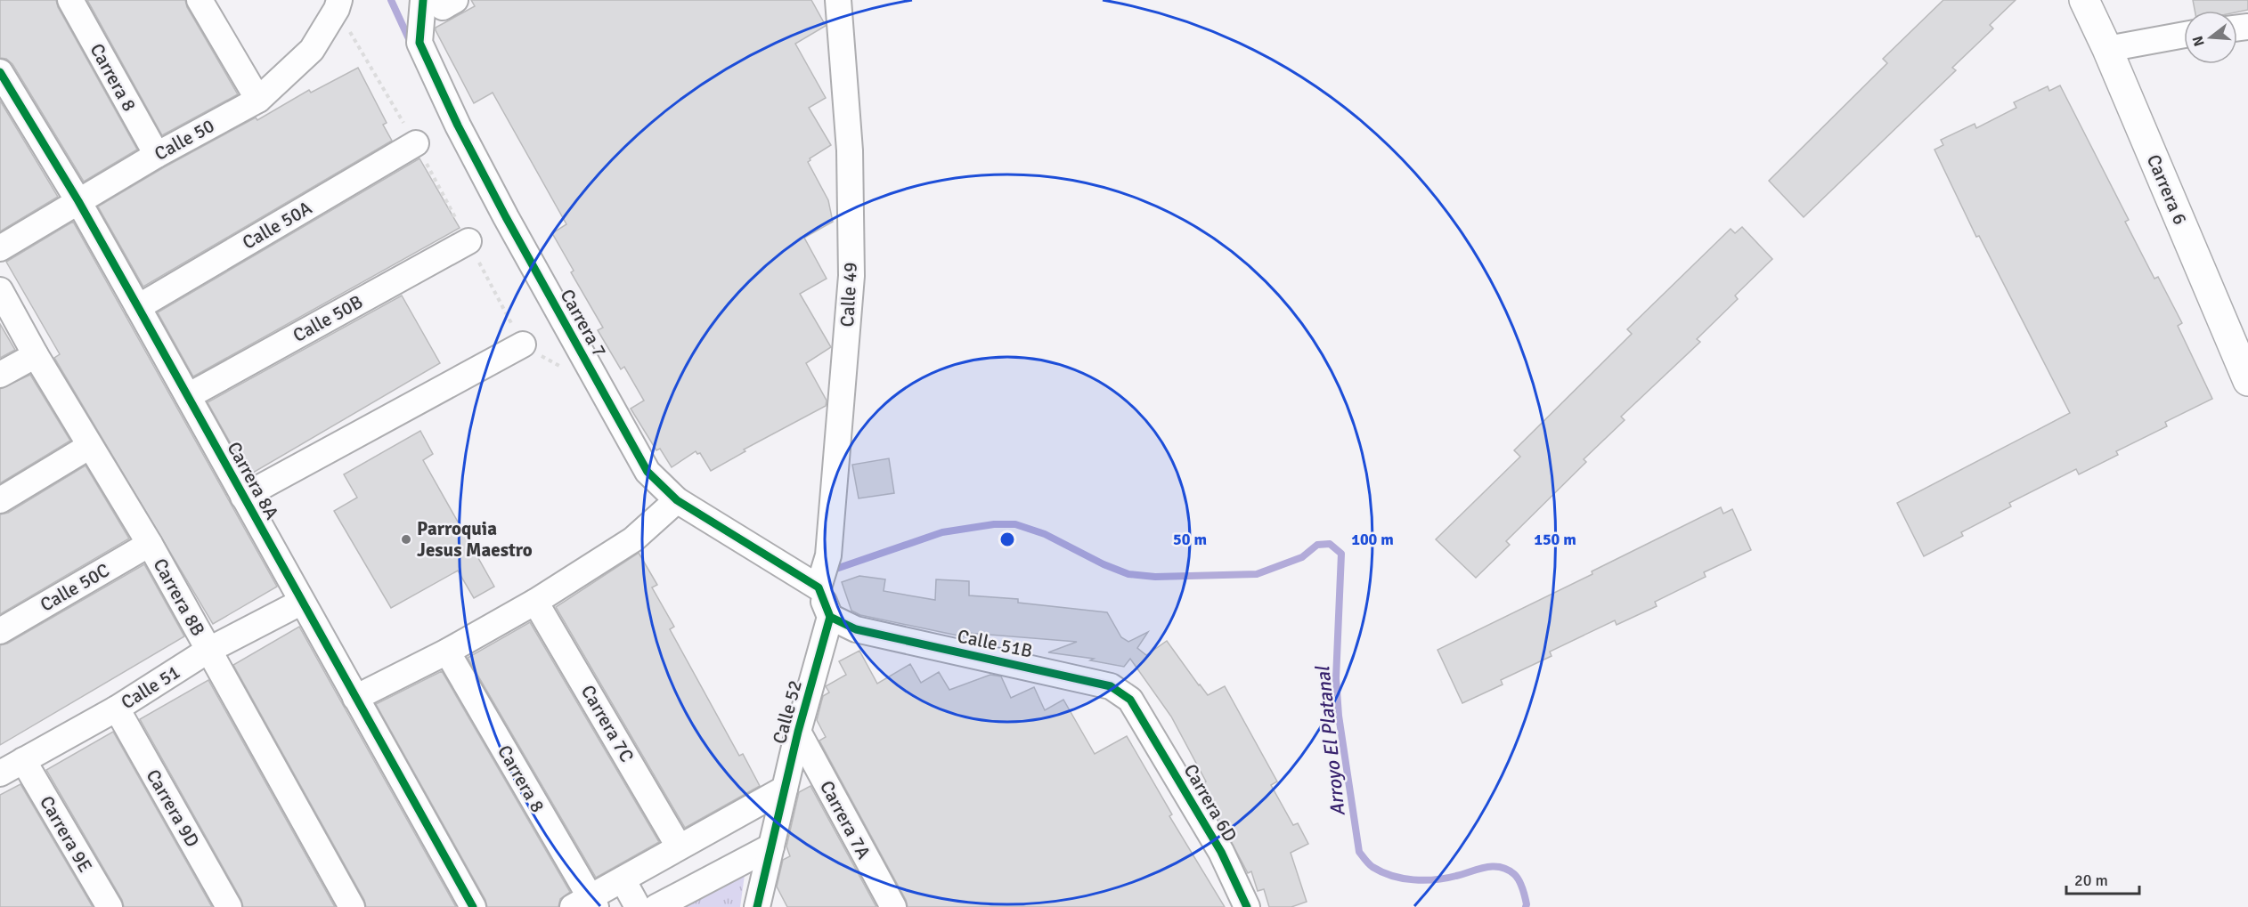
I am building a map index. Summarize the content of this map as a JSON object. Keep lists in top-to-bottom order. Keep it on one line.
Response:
{"streets":{"main road":["Carrera 6"],"street":["Carrera 8","Calle 50","Calle 50A","Calle 49","Calle 50B","Carrera 7","Carrera 8A","Calle 50C","Carrera 8B","Calle 51B","Calle 51","Calle 52","Carrera 7C","Carrera 6D","Carrera 9D","Carrera 7A","Carrera 9E"]},"crossings":[["Carrera 8","Calle 50"],["Calle 50","Carrera 8A"],["Calle 50A","Carrera 8A"],["Calle 49","Carrera 7"],["Calle 50B","Carrera 8A"],["Carrera 8A","Calle 51"],["Calle 50C","Carrera 8B"],["Carrera 8B","Calle 51"],["Calle 51B","Calle 52"],["Calle 51B","Carrera 6D"],["Calle 51","Carrera 9D"],["Calle 51","Carrera 9E"],["Calle 52","Carrera 7A"]],"water":["Arroyo El Platanal"],"places":["Parroquia Jesus Maestro"],"scale_bar":"20 m","north":"left","rings":["50 m","100 m","150 m"]}
